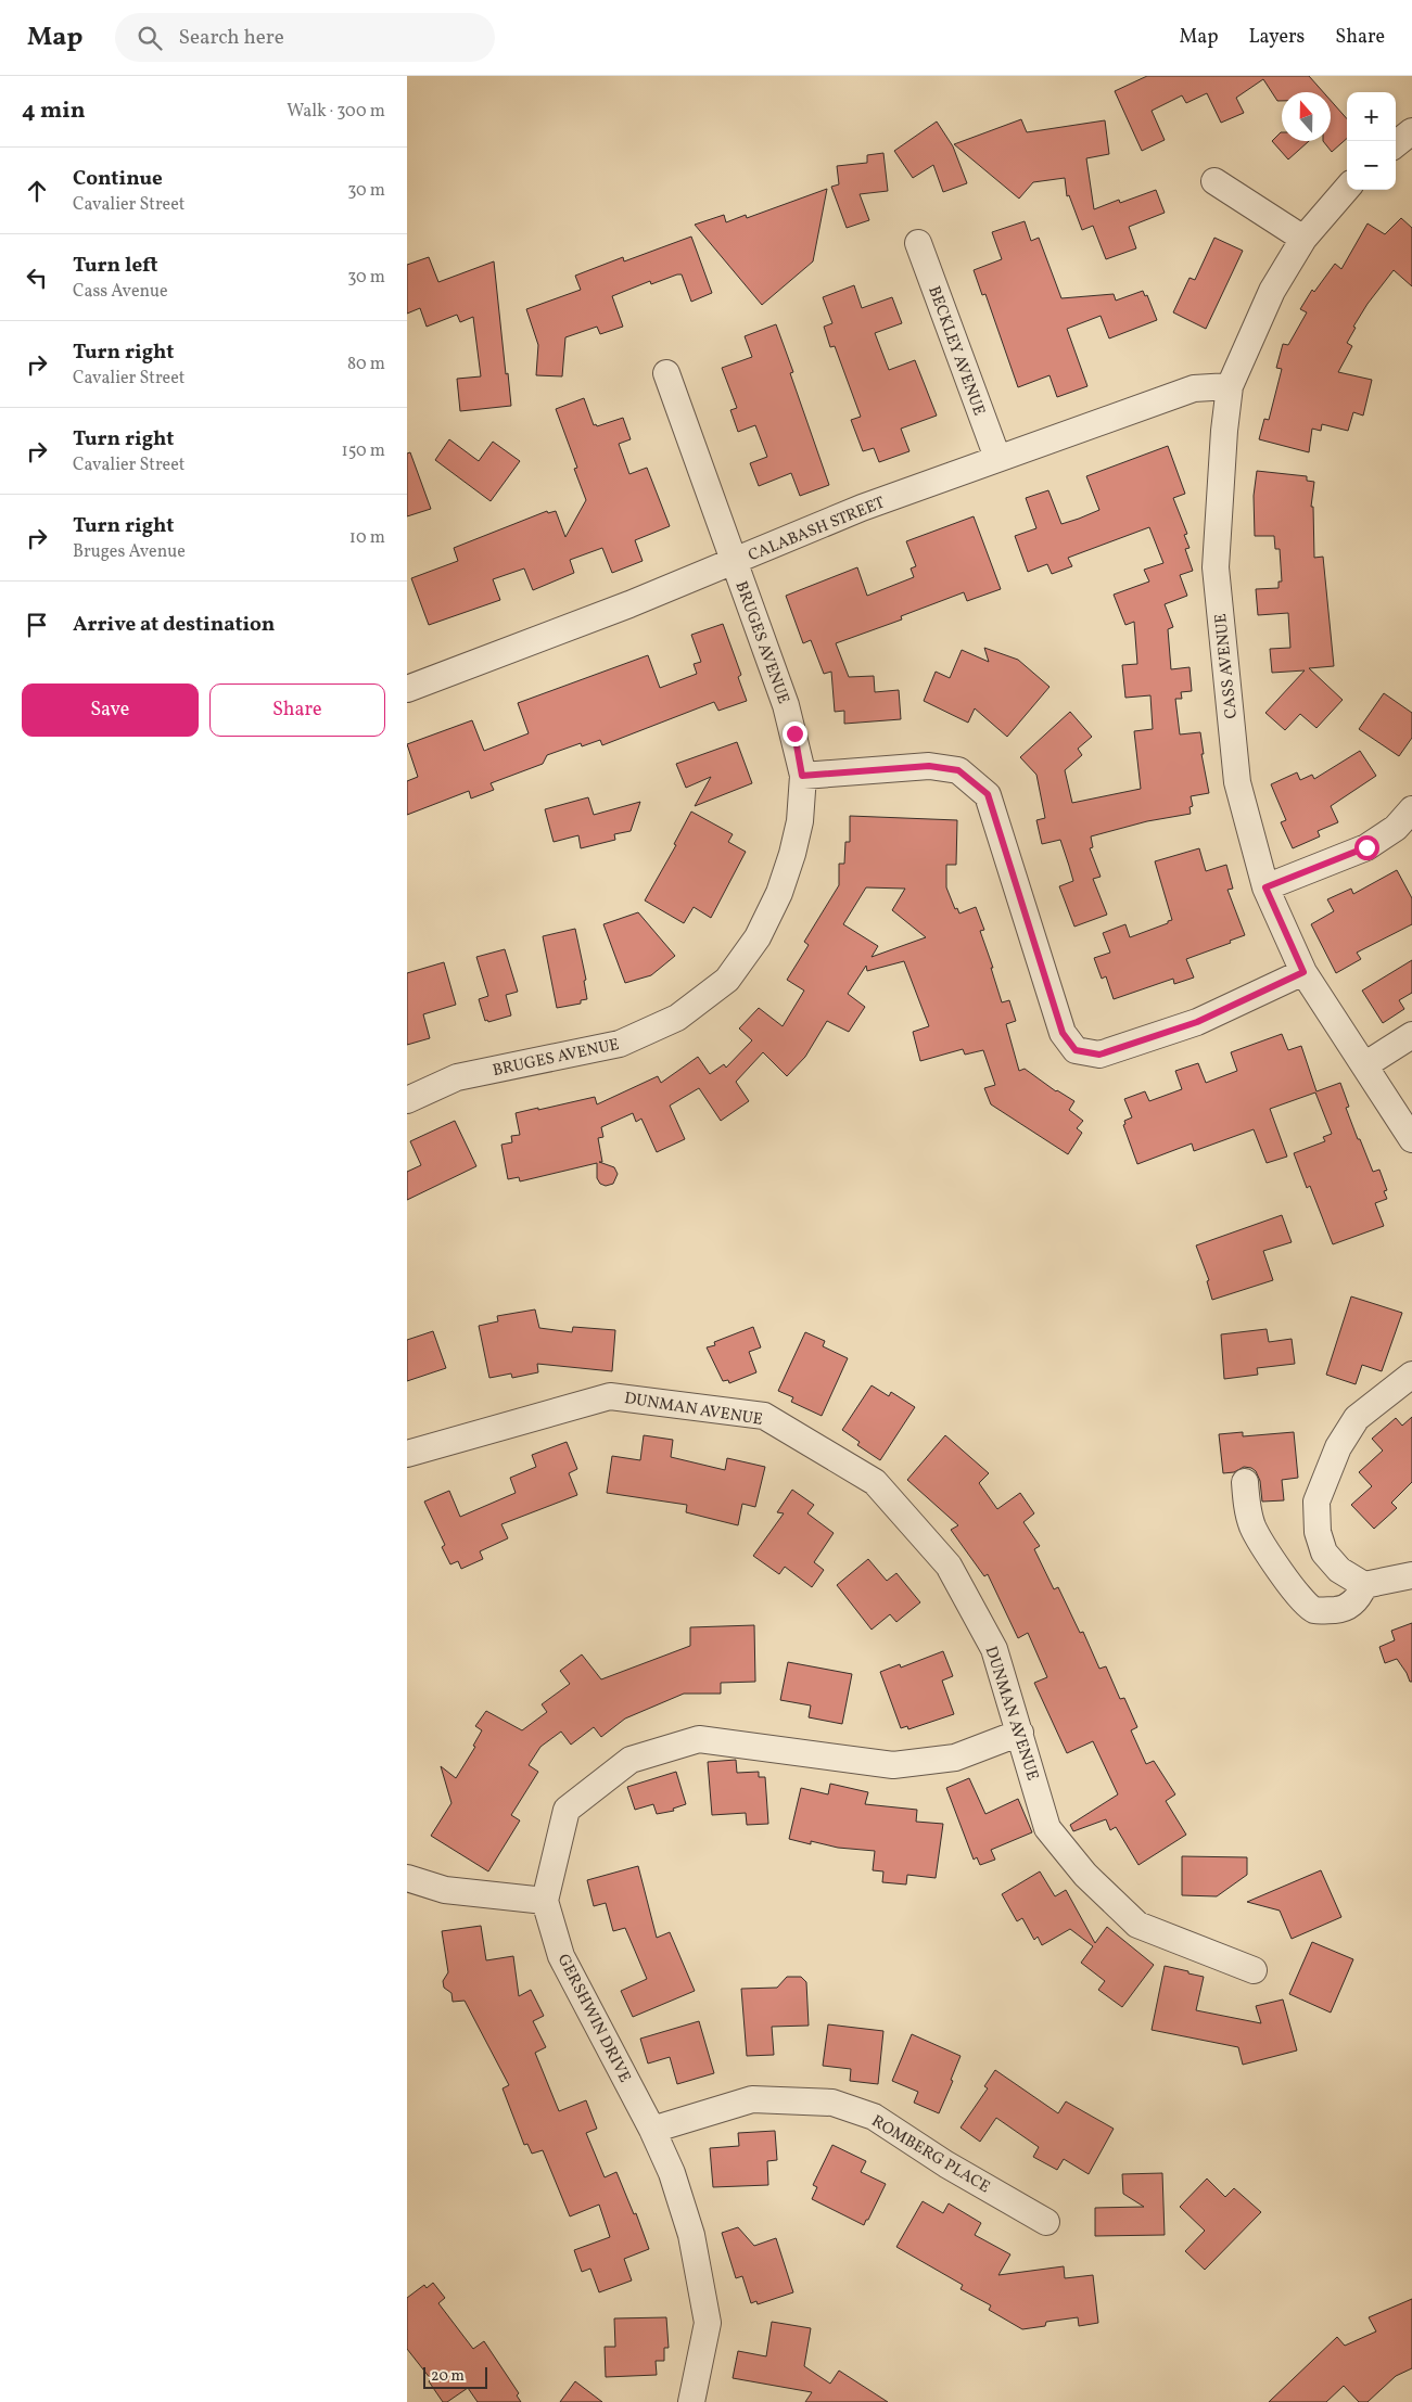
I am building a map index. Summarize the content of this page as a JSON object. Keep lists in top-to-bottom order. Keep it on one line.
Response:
{"streets":{"street":["BECKLEY AVENUE","CALABASH STREET","BRUGES AVENUE","CASS AVENUE","DUNMAN AVENUE","GERSHWIN DRIVE","ROMBERG PLACE"]},"crossings":[["BECKLEY AVENUE","CALABASH STREET"],["CALABASH STREET","BRUGES AVENUE"],["CALABASH STREET","CASS AVENUE"],["GERSHWIN DRIVE","ROMBERG PLACE"]],"scale_bar":"20 m","north":"top","page":{"header":"Map","search":"Search here","nav":["Map","Layers","Share"],"heading":["4 min","Walk · 300 m"],"map_buttons":["+","−"],"list":[["Continue","Cavalier Street","30 m"],["Turn left","Cass Avenue","30 m"],["Turn right","Cavalier Street","80 m"],["Turn right","Cavalier Street","150 m"],["Turn right","Bruges Avenue","10 m"],"Arrive at destination"],"buttons":["Save","Share"],"scale":"20 m"}}
